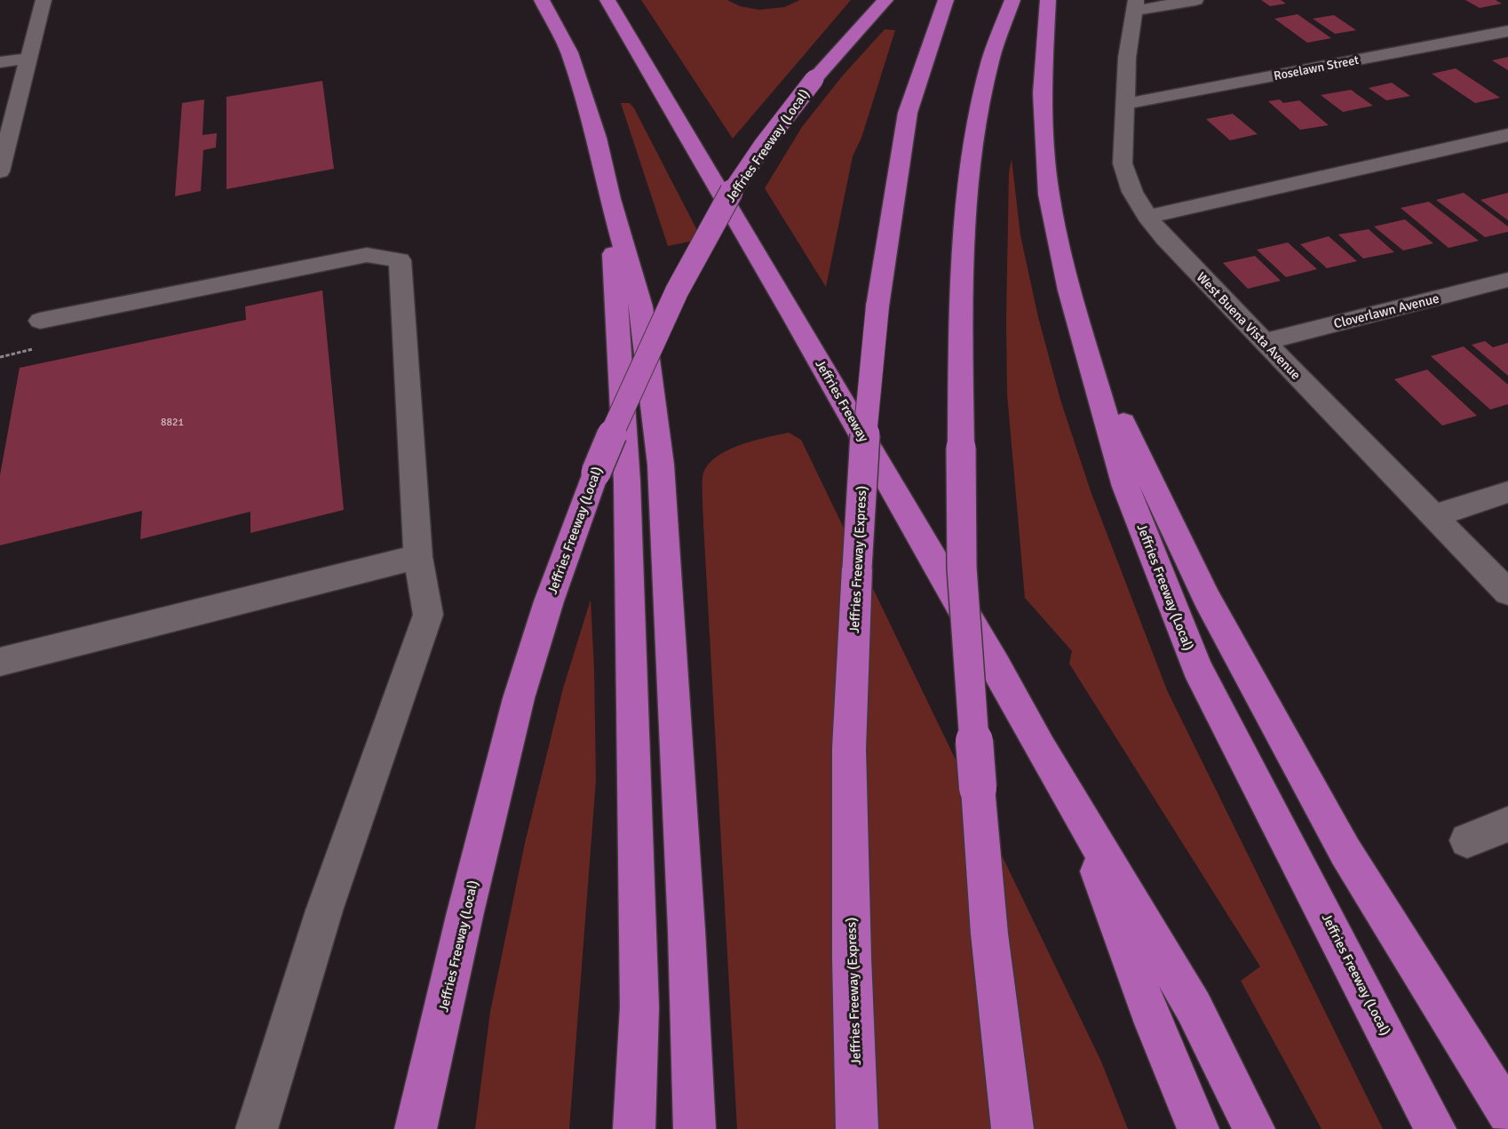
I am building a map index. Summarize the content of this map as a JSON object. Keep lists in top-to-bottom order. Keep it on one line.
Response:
{"streets":{"highway":["Jeffries Freeway (Local)","Jeffries Freeway","Jeffries Freeway (Express)"],"street":["Roselawn Street","Cloverlawn Avenue","West Buena Vista Avenue"]},"crossings":[["Roselawn Street","West Buena Vista Avenue"],["Cloverlawn Avenue","West Buena Vista Avenue"]],"house_numbers":["8821"]}
